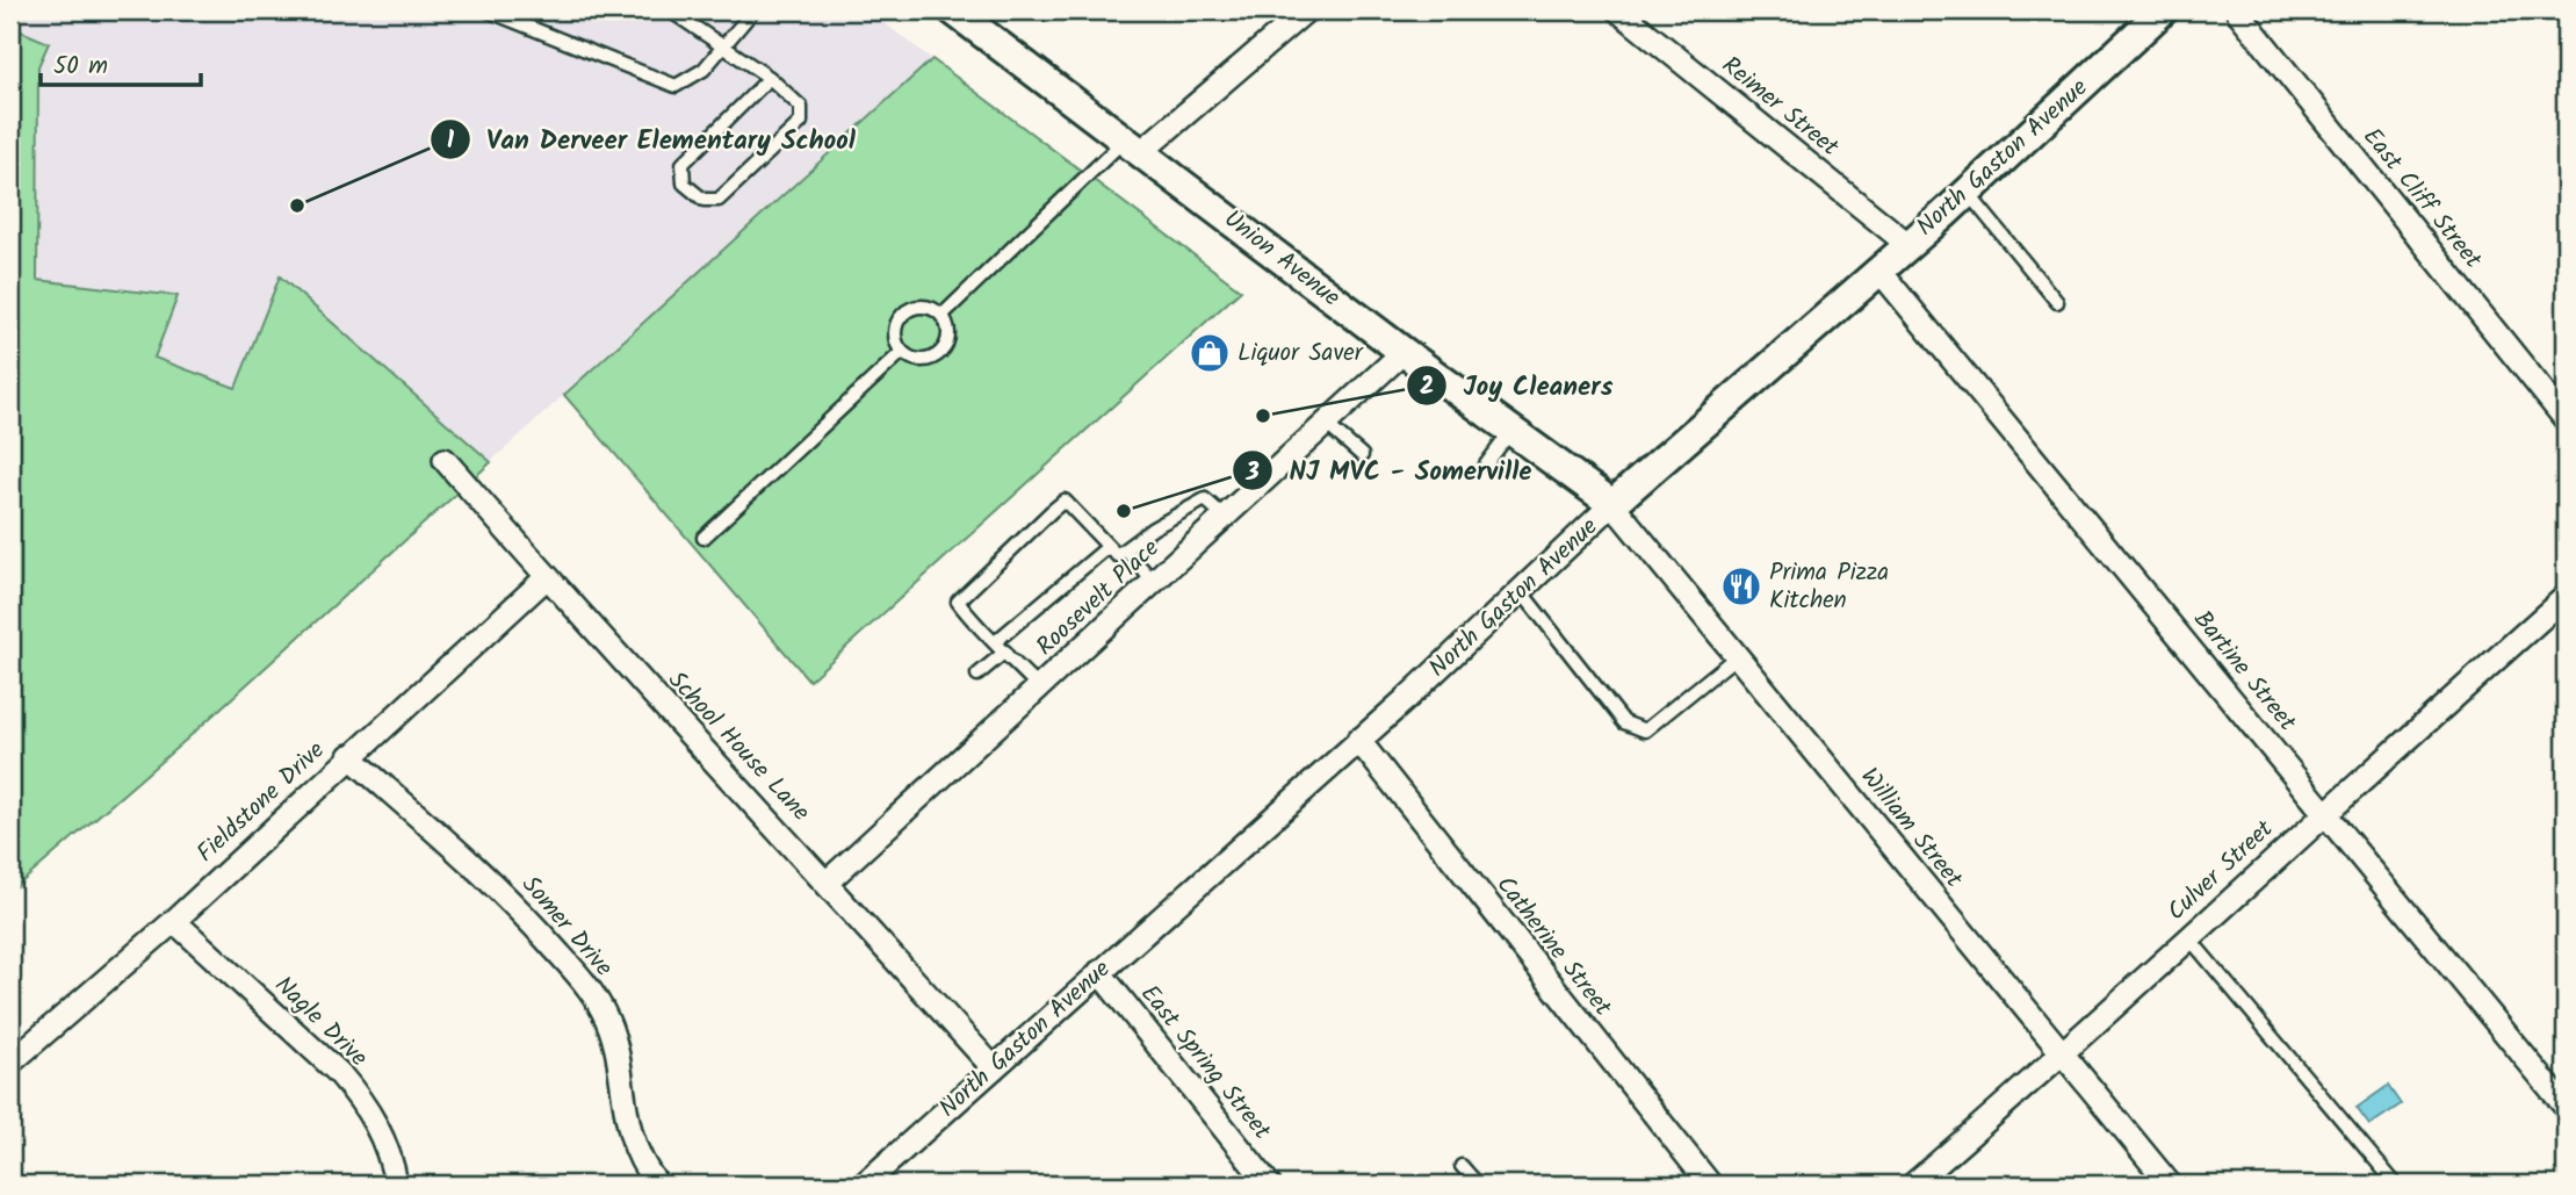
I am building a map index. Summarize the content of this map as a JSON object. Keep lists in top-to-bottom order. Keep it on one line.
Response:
{"streets":{"street":["Reimer Street","North Gaston Avenue","East Cliff Street","Union Avenue","Roosevelt Place","Bartine Street","School House Lane","Fieldstone Drive","William Street","Culver Street","Somer Drive","Catherine Street","Nagle Drive","East Spring Street"]},"crossings":[["Reimer Street","North Gaston Avenue"],["North Gaston Avenue","Union Avenue"],["North Gaston Avenue","Bartine Street"],["North Gaston Avenue","School House Lane"],["North Gaston Avenue","William Street"],["North Gaston Avenue","Catherine Street"],["North Gaston Avenue","East Spring Street"],["Union Avenue","Roosevelt Place"],["Union Avenue","William Street"],["Roosevelt Place","School House Lane"],["Bartine Street","Culver Street"],["School House Lane","Fieldstone Drive"],["Fieldstone Drive","Somer Drive"],["Fieldstone Drive","Nagle Drive"],["William Street","Culver Street"]],"places":{"other":["Van Derveer Elementary School","Joy Cleaners","NJ MVC - Somerville"],"shop":["Liquor Saver"],"restaurant":["Prima Pizza Kitchen"]},"scale_bar":"50 m"}
